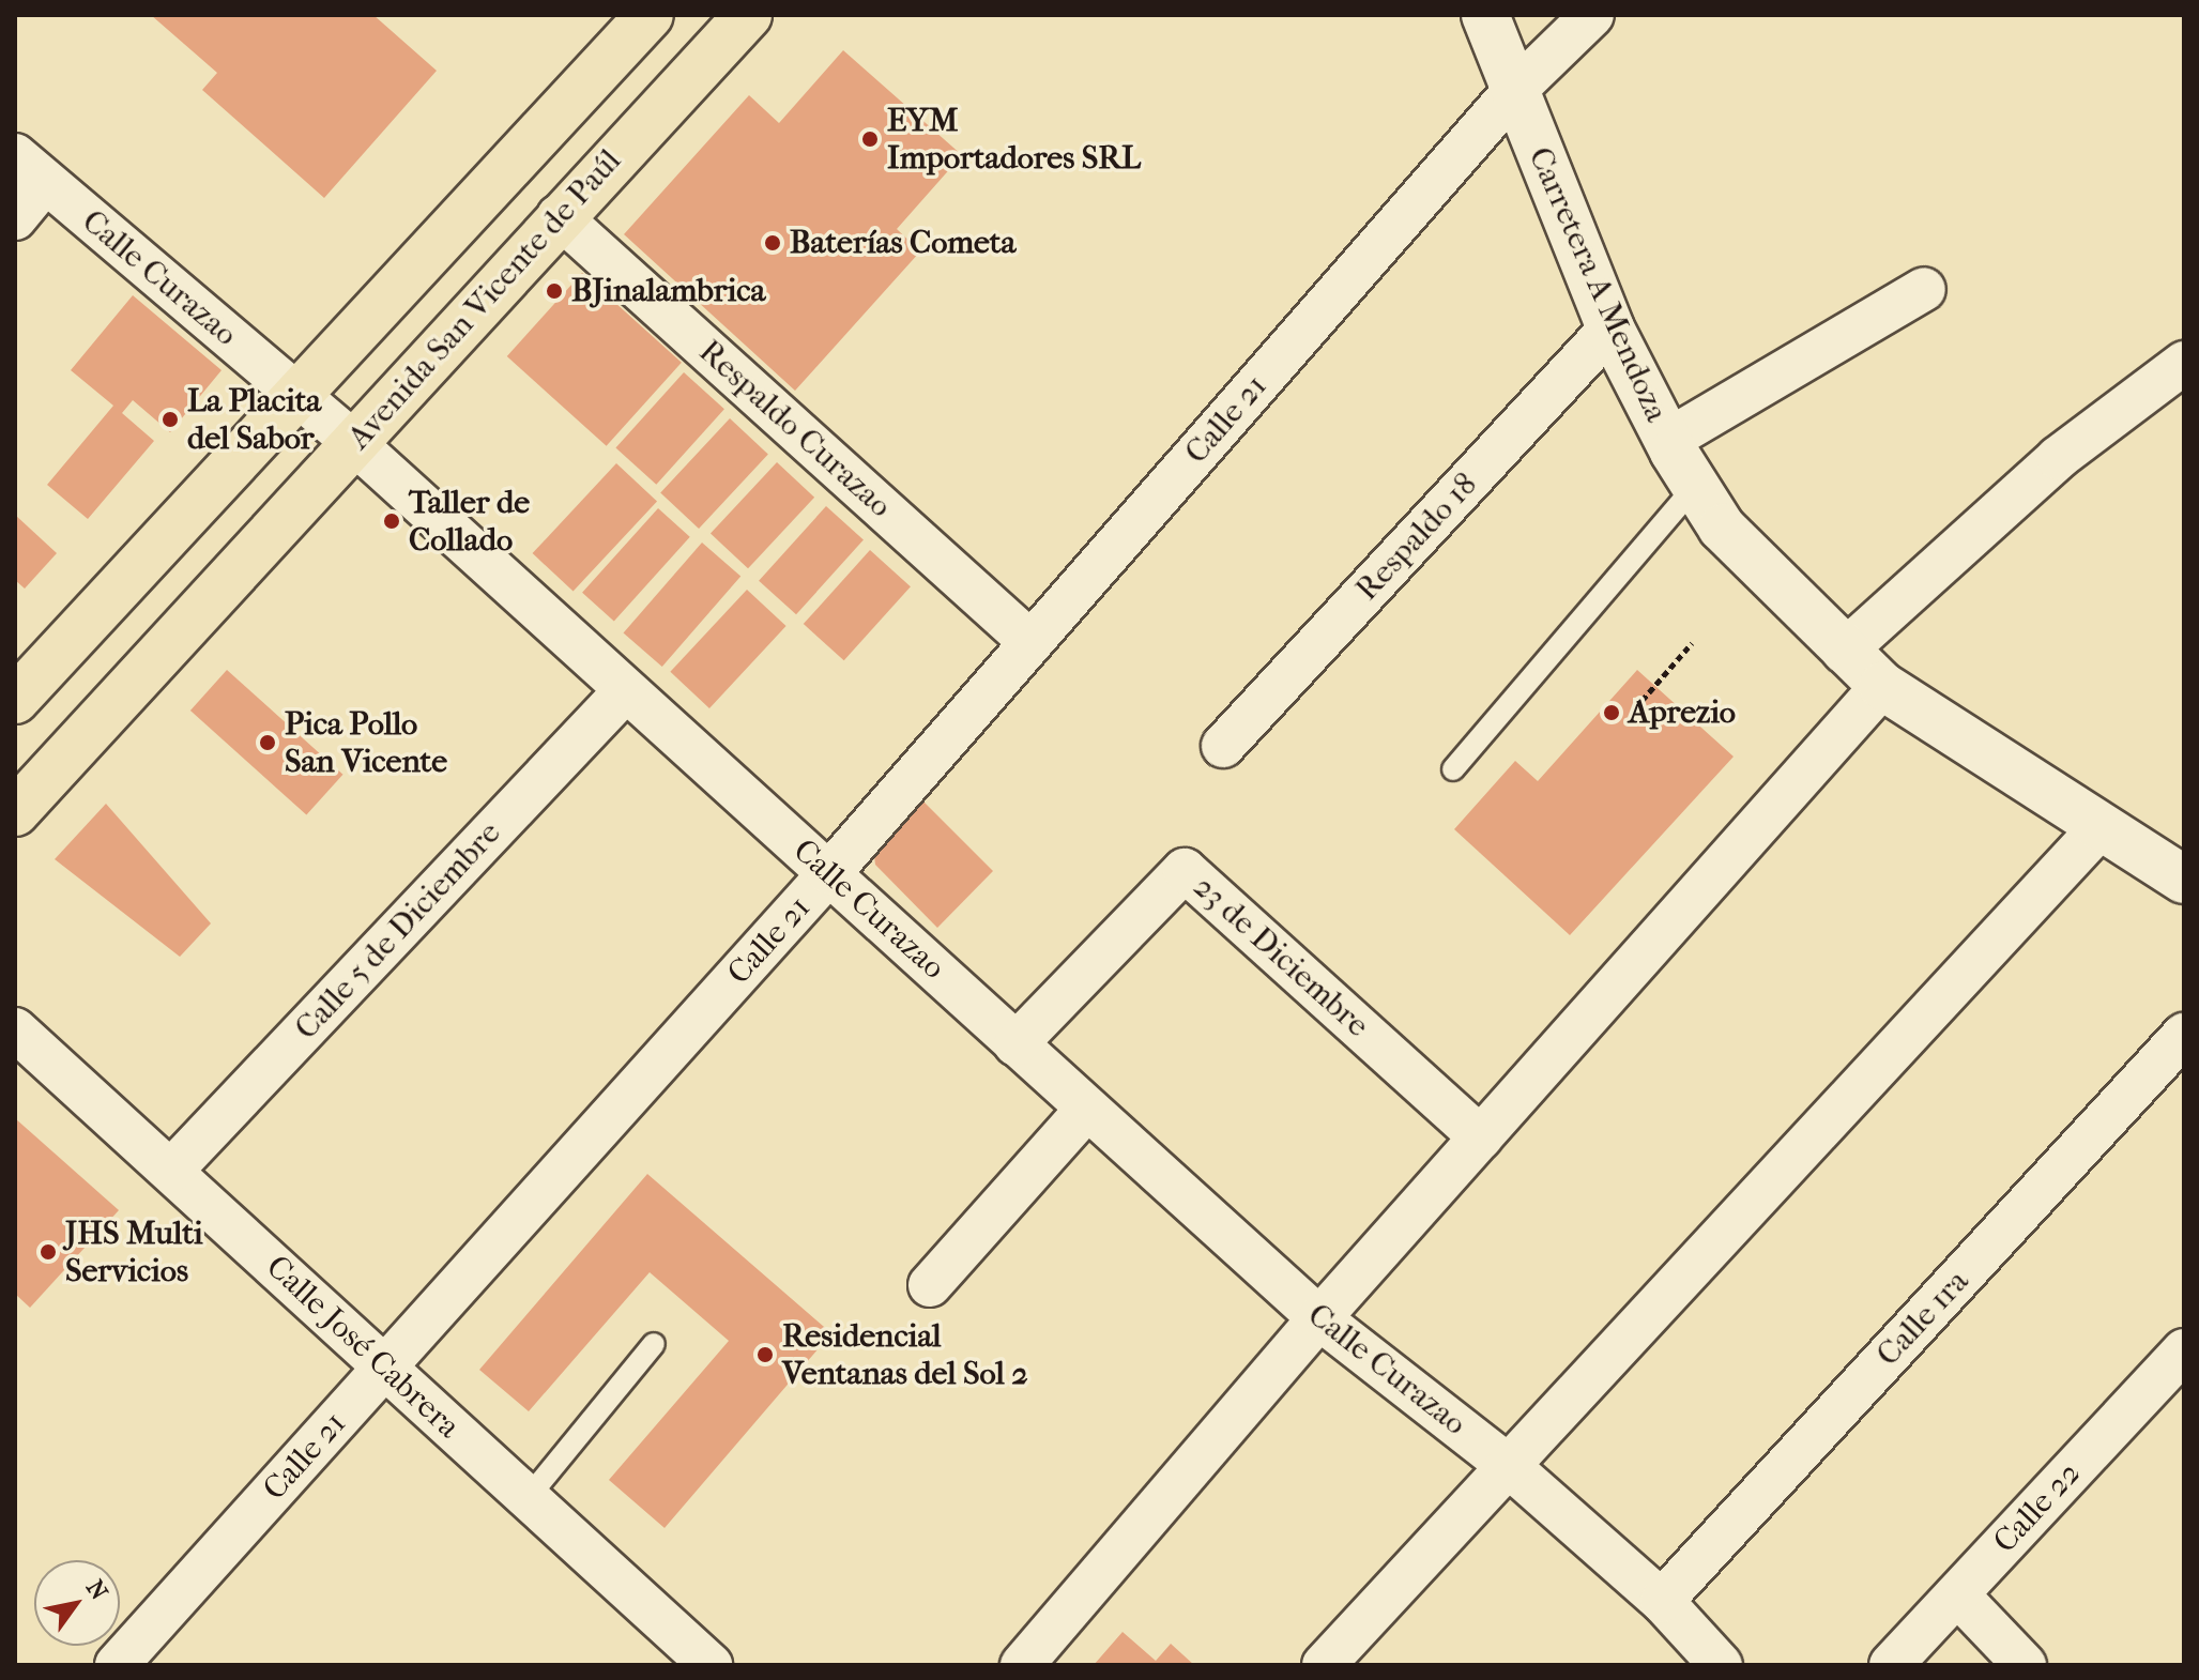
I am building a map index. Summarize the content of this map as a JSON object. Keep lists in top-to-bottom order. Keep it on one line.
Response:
{"streets":{"main road":["Avenida San Vicente de Paúl"],"street":["Calle Curazao","Carretera A Mendoza","Calle 21","Respaldo Curazao","Respaldo 18","Calle 5 de Diciembre","23 de Diciembre","Calle 1ra","Calle José Cabrera","Calle 22"]},"crossings":[["Calle Curazao","Avenida San Vicente de Paúl"],["Calle Curazao","Calle 21"],["Calle Curazao","Calle 5 de Diciembre"],["Calle Curazao","23 de Diciembre"],["Calle Curazao","Calle 1ra"],["Carretera A Mendoza","Calle 21"],["Carretera A Mendoza","Respaldo 18"],["Avenida San Vicente de Paúl","Respaldo Curazao"],["Calle 21","Respaldo Curazao"],["Calle 21","Calle José Cabrera"],["Calle 5 de Diciembre","Calle José Cabrera"]],"places":["EYM Importadores SRL","Baterías Cometa","BJinalambrica","La Placita del Sabor","Taller de Collado","Aprezio","Pica Pollo San Vicente","JHS Multi Servicios","Residencial Ventanas del Sol 2"],"north":"top right"}
